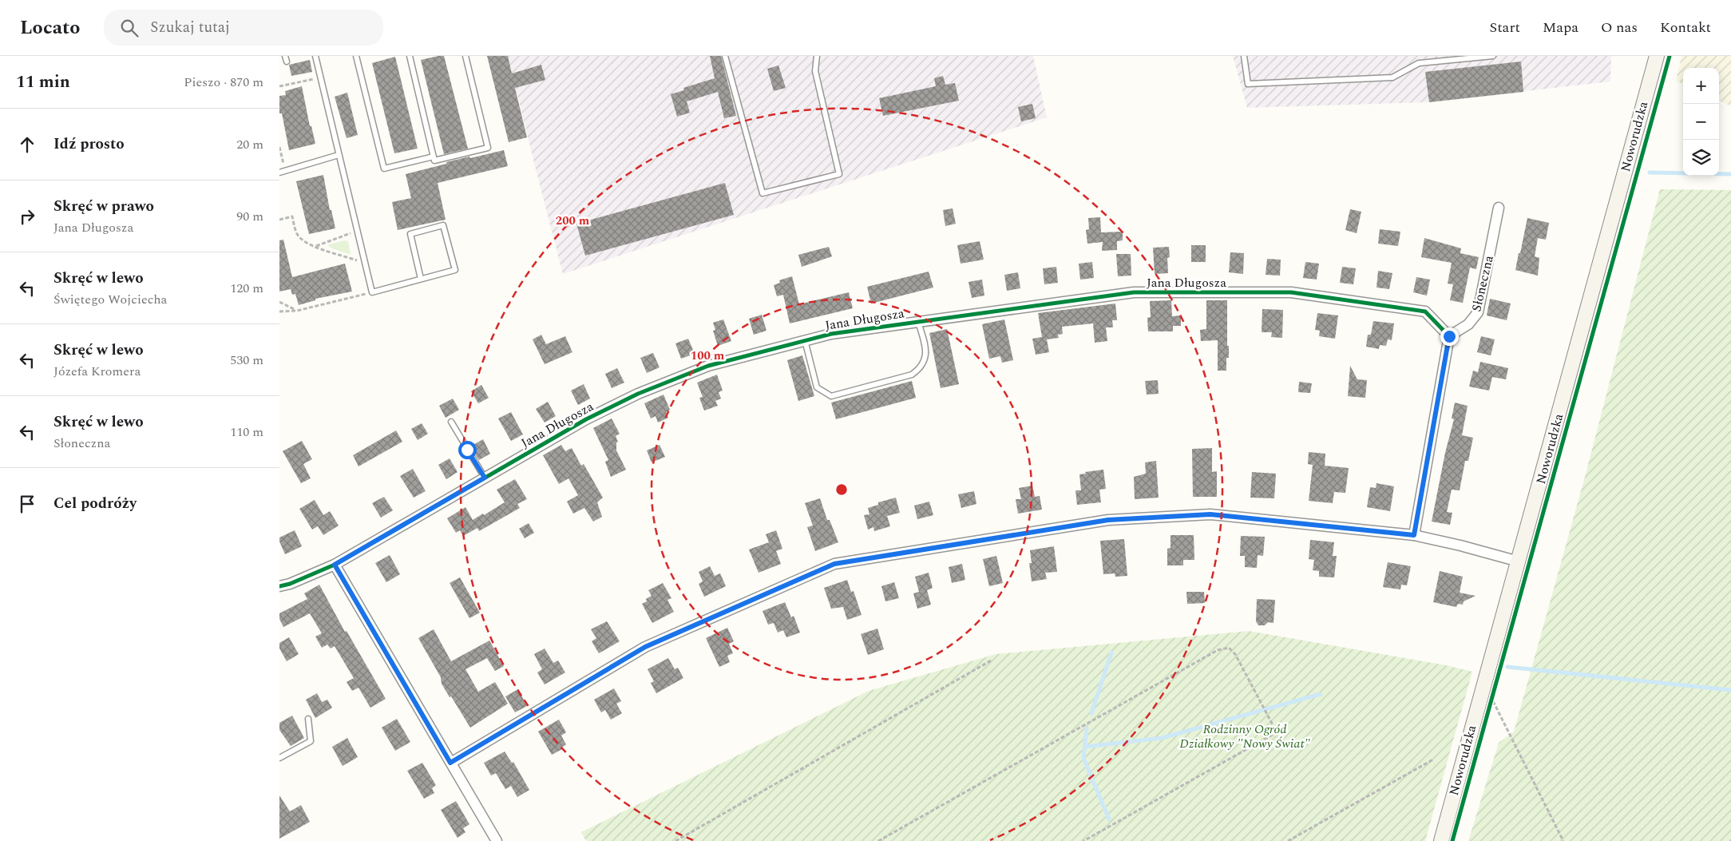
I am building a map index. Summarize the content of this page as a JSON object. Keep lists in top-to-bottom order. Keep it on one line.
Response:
{"streets":{"street":["Noworudzka","Jana Długosza","Słoneczna"]},"crossings":[["Jana Długosza","Słoneczna"]],"parks":["Rodzinny Ogród Działkowy \"Nowy Świat\""],"page":{"header":"Locato","search":"Szukaj tutaj","nav":["Start","Mapa","O nas","Kontakt"],"heading":["11 min","Pieszo · 870 m"],"map_buttons":["+","−"],"list":[["Idź prosto","20 m"],["Skręć w prawo","Jana Długosza","90 m"],["Skręć w lewo","Świętego Wojciecha","120 m"],["Skręć w lewo","Józefa Kromera","530 m"],["Skręć w lewo","Słoneczna","110 m"],"Cel podróży"]},"rings":["200 m","100 m"]}
